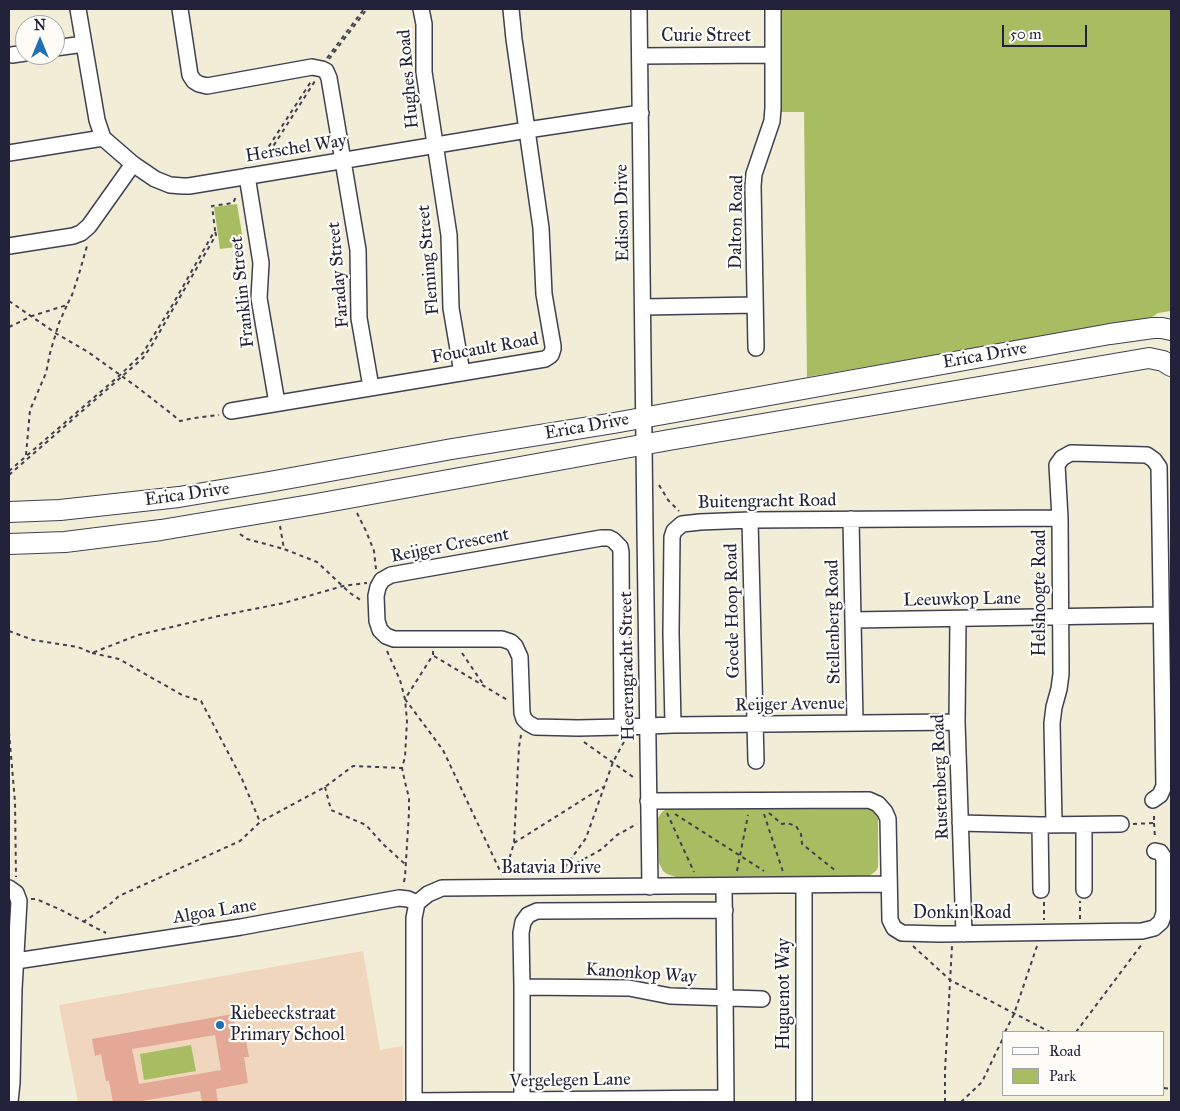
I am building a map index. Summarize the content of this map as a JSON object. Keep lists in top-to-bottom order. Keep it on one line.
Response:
{"streets":{"main road":["Erica Drive"],"street":["Curie Street","Hughes Road","Herschel Way","Edison Drive","Dalton Road","Fleming Street","Faraday Street","Franklin Street","Foucault Road","Buitengracht Road","Reijger Crescent","Helshoogte Road","Leeuwkop Lane","Goede Hoop Road","Stellenberg Road","Heerengracht Street","Reijger Avenue","Rustenberg Road","Batavia Drive","Algoa Lane","Donkin Road","Kanonkop Way","Huguenot Way","Vergelegen Lane"]},"crossings":[["Curie Street","Edison Drive"],["Curie Street","Dalton Road"],["Hughes Road","Herschel Way"],["Hughes Road","Fleming Street"],["Herschel Way","Edison Drive"],["Herschel Way","Fleming Street"],["Herschel Way","Faraday Street"],["Herschel Way","Franklin Street"],["Herschel Way","Foucault Road"],["Edison Drive","Erica Drive"],["Edison Drive","Heerengracht Street"],["Fleming Street","Foucault Road"],["Faraday Street","Foucault Road"],["Franklin Street","Foucault Road"],["Erica Drive","Heerengracht Street"],["Buitengracht Road","Helshoogte Road"],["Buitengracht Road","Goede Hoop Road"],["Buitengracht Road","Stellenberg Road"],["Buitengracht Road","Reijger Avenue"],["Reijger Crescent","Reijger Avenue"],["Helshoogte Road","Leeuwkop Lane"],["Leeuwkop Lane","Stellenberg Road"],["Leeuwkop Lane","Rustenberg Road"],["Goede Hoop Road","Reijger Avenue"],["Stellenberg Road","Reijger Avenue"],["Heerengracht Street","Reijger Avenue"],["Heerengracht Street","Batavia Drive"],["Heerengracht Street","Donkin Road"],["Reijger Avenue","Rustenberg Road"],["Rustenberg Road","Donkin Road"],["Batavia Drive","Algoa Lane"],["Batavia Drive","Donkin Road"],["Batavia Drive","Huguenot Way"]],"places":["Riebeeckstraat Primary School"],"legend":["Road","Park"],"scale_bar":"50 m","north":"top"}
